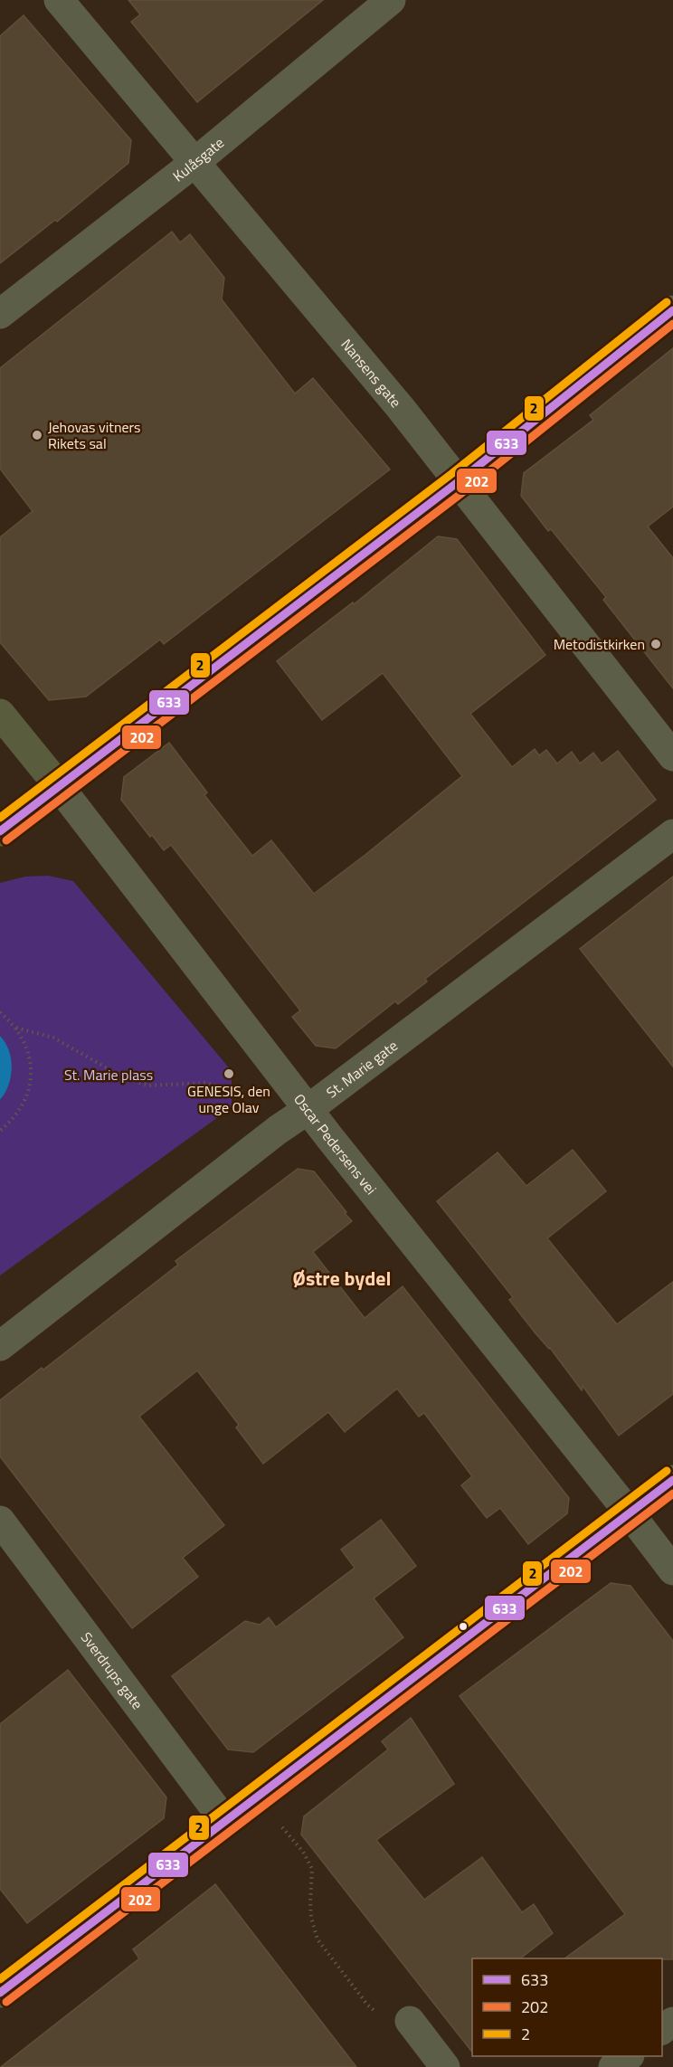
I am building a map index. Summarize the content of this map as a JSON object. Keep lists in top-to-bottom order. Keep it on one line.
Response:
{"streets":{"main road":["Oscar Pedersens vei"],"street":["Kulåsgate","Nansens gate","St. Marie gate","Sverdrups gate"]},"crossings":[["Kulåsgate","Nansens gate"],["St. Marie gate","Oscar Pedersens vei"]],"districts":["Østre bydel"],"parks":["St. Marie plass"],"places":["Jehovas vitners Rikets sal","Metodistkirken","GENESIS, den unge Olav"],"lines":["transit line 2","transit line 633","transit line 202"],"legend":["633","202","2"]}
